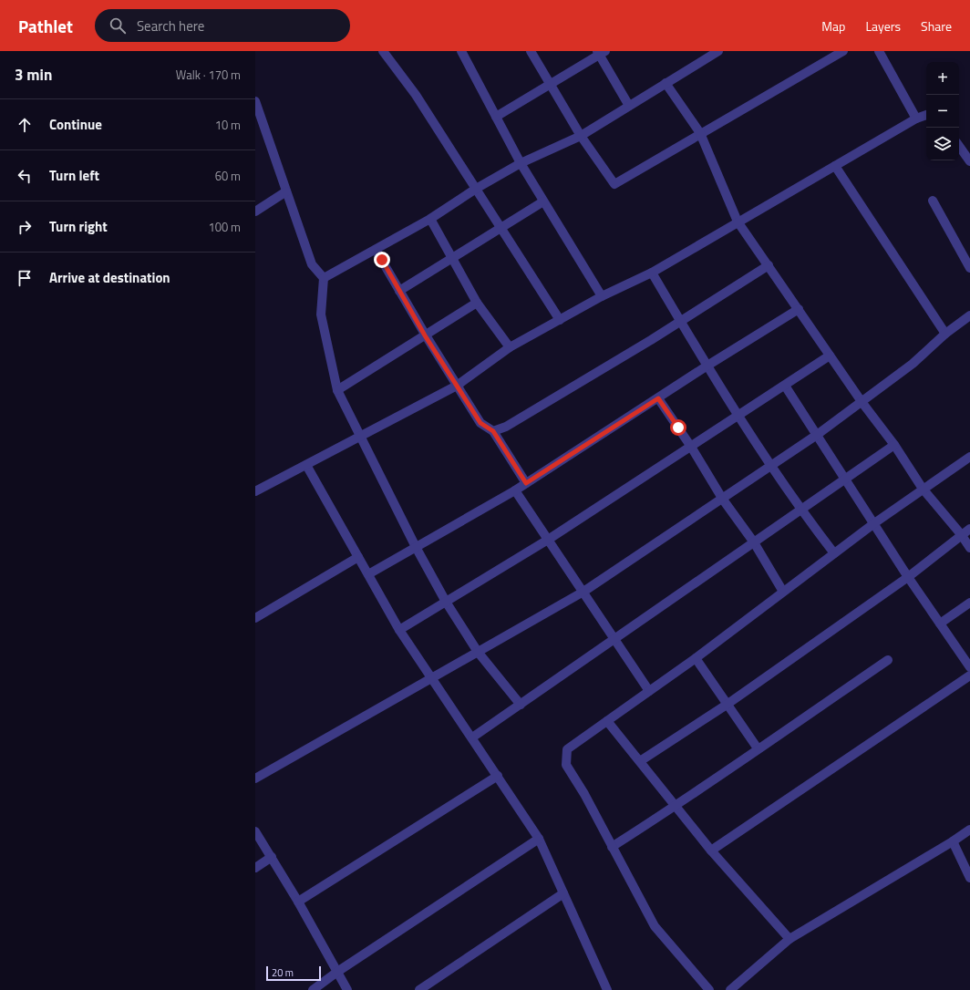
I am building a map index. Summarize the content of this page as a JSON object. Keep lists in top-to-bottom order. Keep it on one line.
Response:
{"scale_bar":"20 m","page":{"header":"Pathlet","search":"Search here","nav":["Map","Layers","Share"],"heading":["3 min","Walk · 170 m"],"map_buttons":["+","−"],"list":[["Continue","10 m"],["Turn left","60 m"],["Turn right","100 m"],"Arrive at destination"],"scale":"20 m"}}
